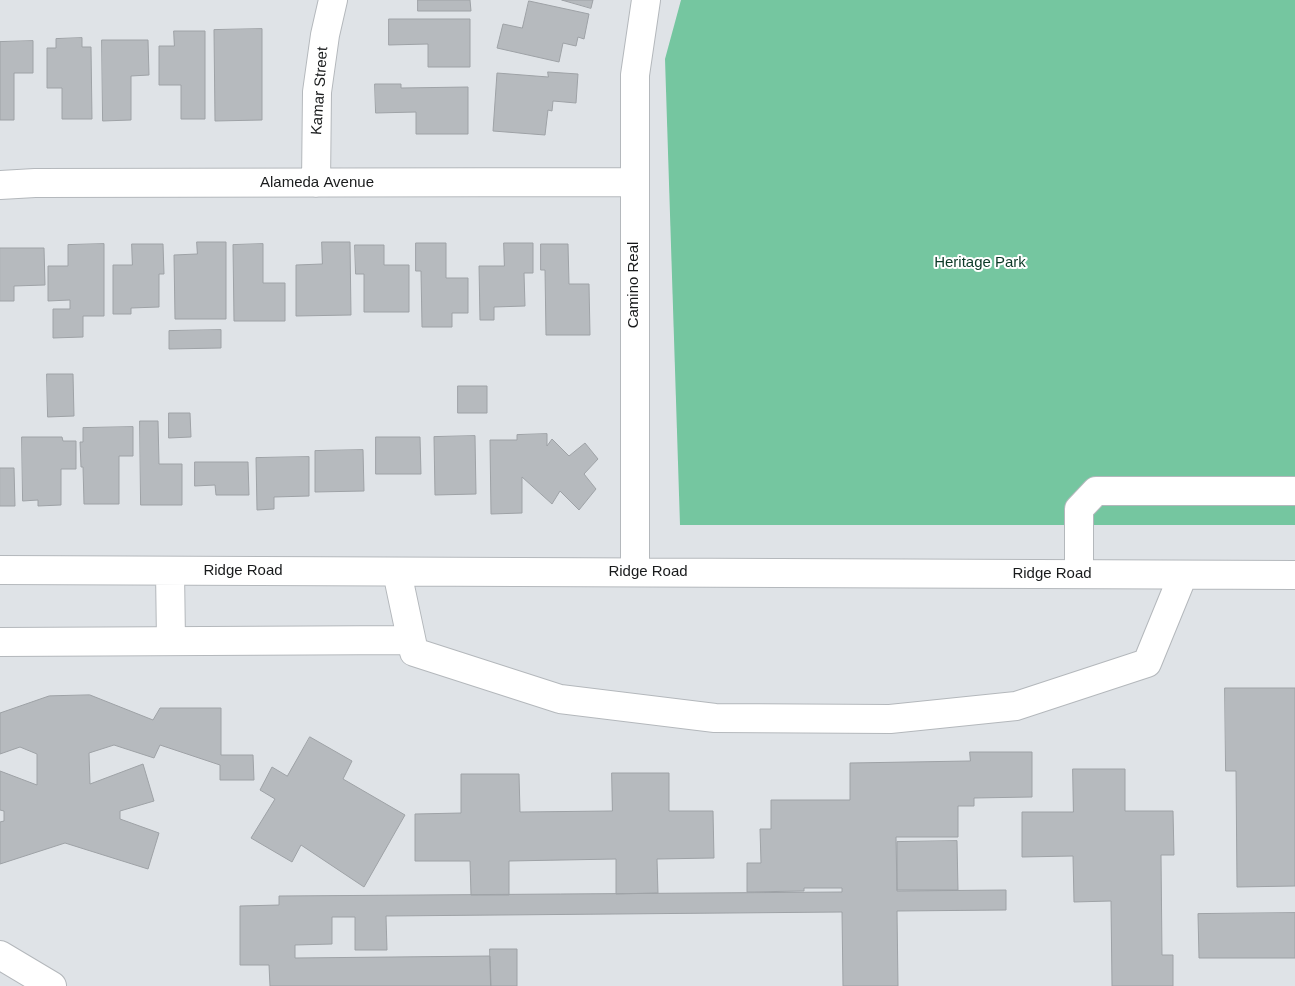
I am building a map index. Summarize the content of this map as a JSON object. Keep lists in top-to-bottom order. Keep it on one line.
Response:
{"streets":{"street":["Kamar Street","Alameda Avenue","Camino Real","Ridge Road"]},"crossings":[["Kamar Street","Alameda Avenue"],["Alameda Avenue","Camino Real"],["Camino Real","Ridge Road"]],"parks":["Heritage Park"]}
